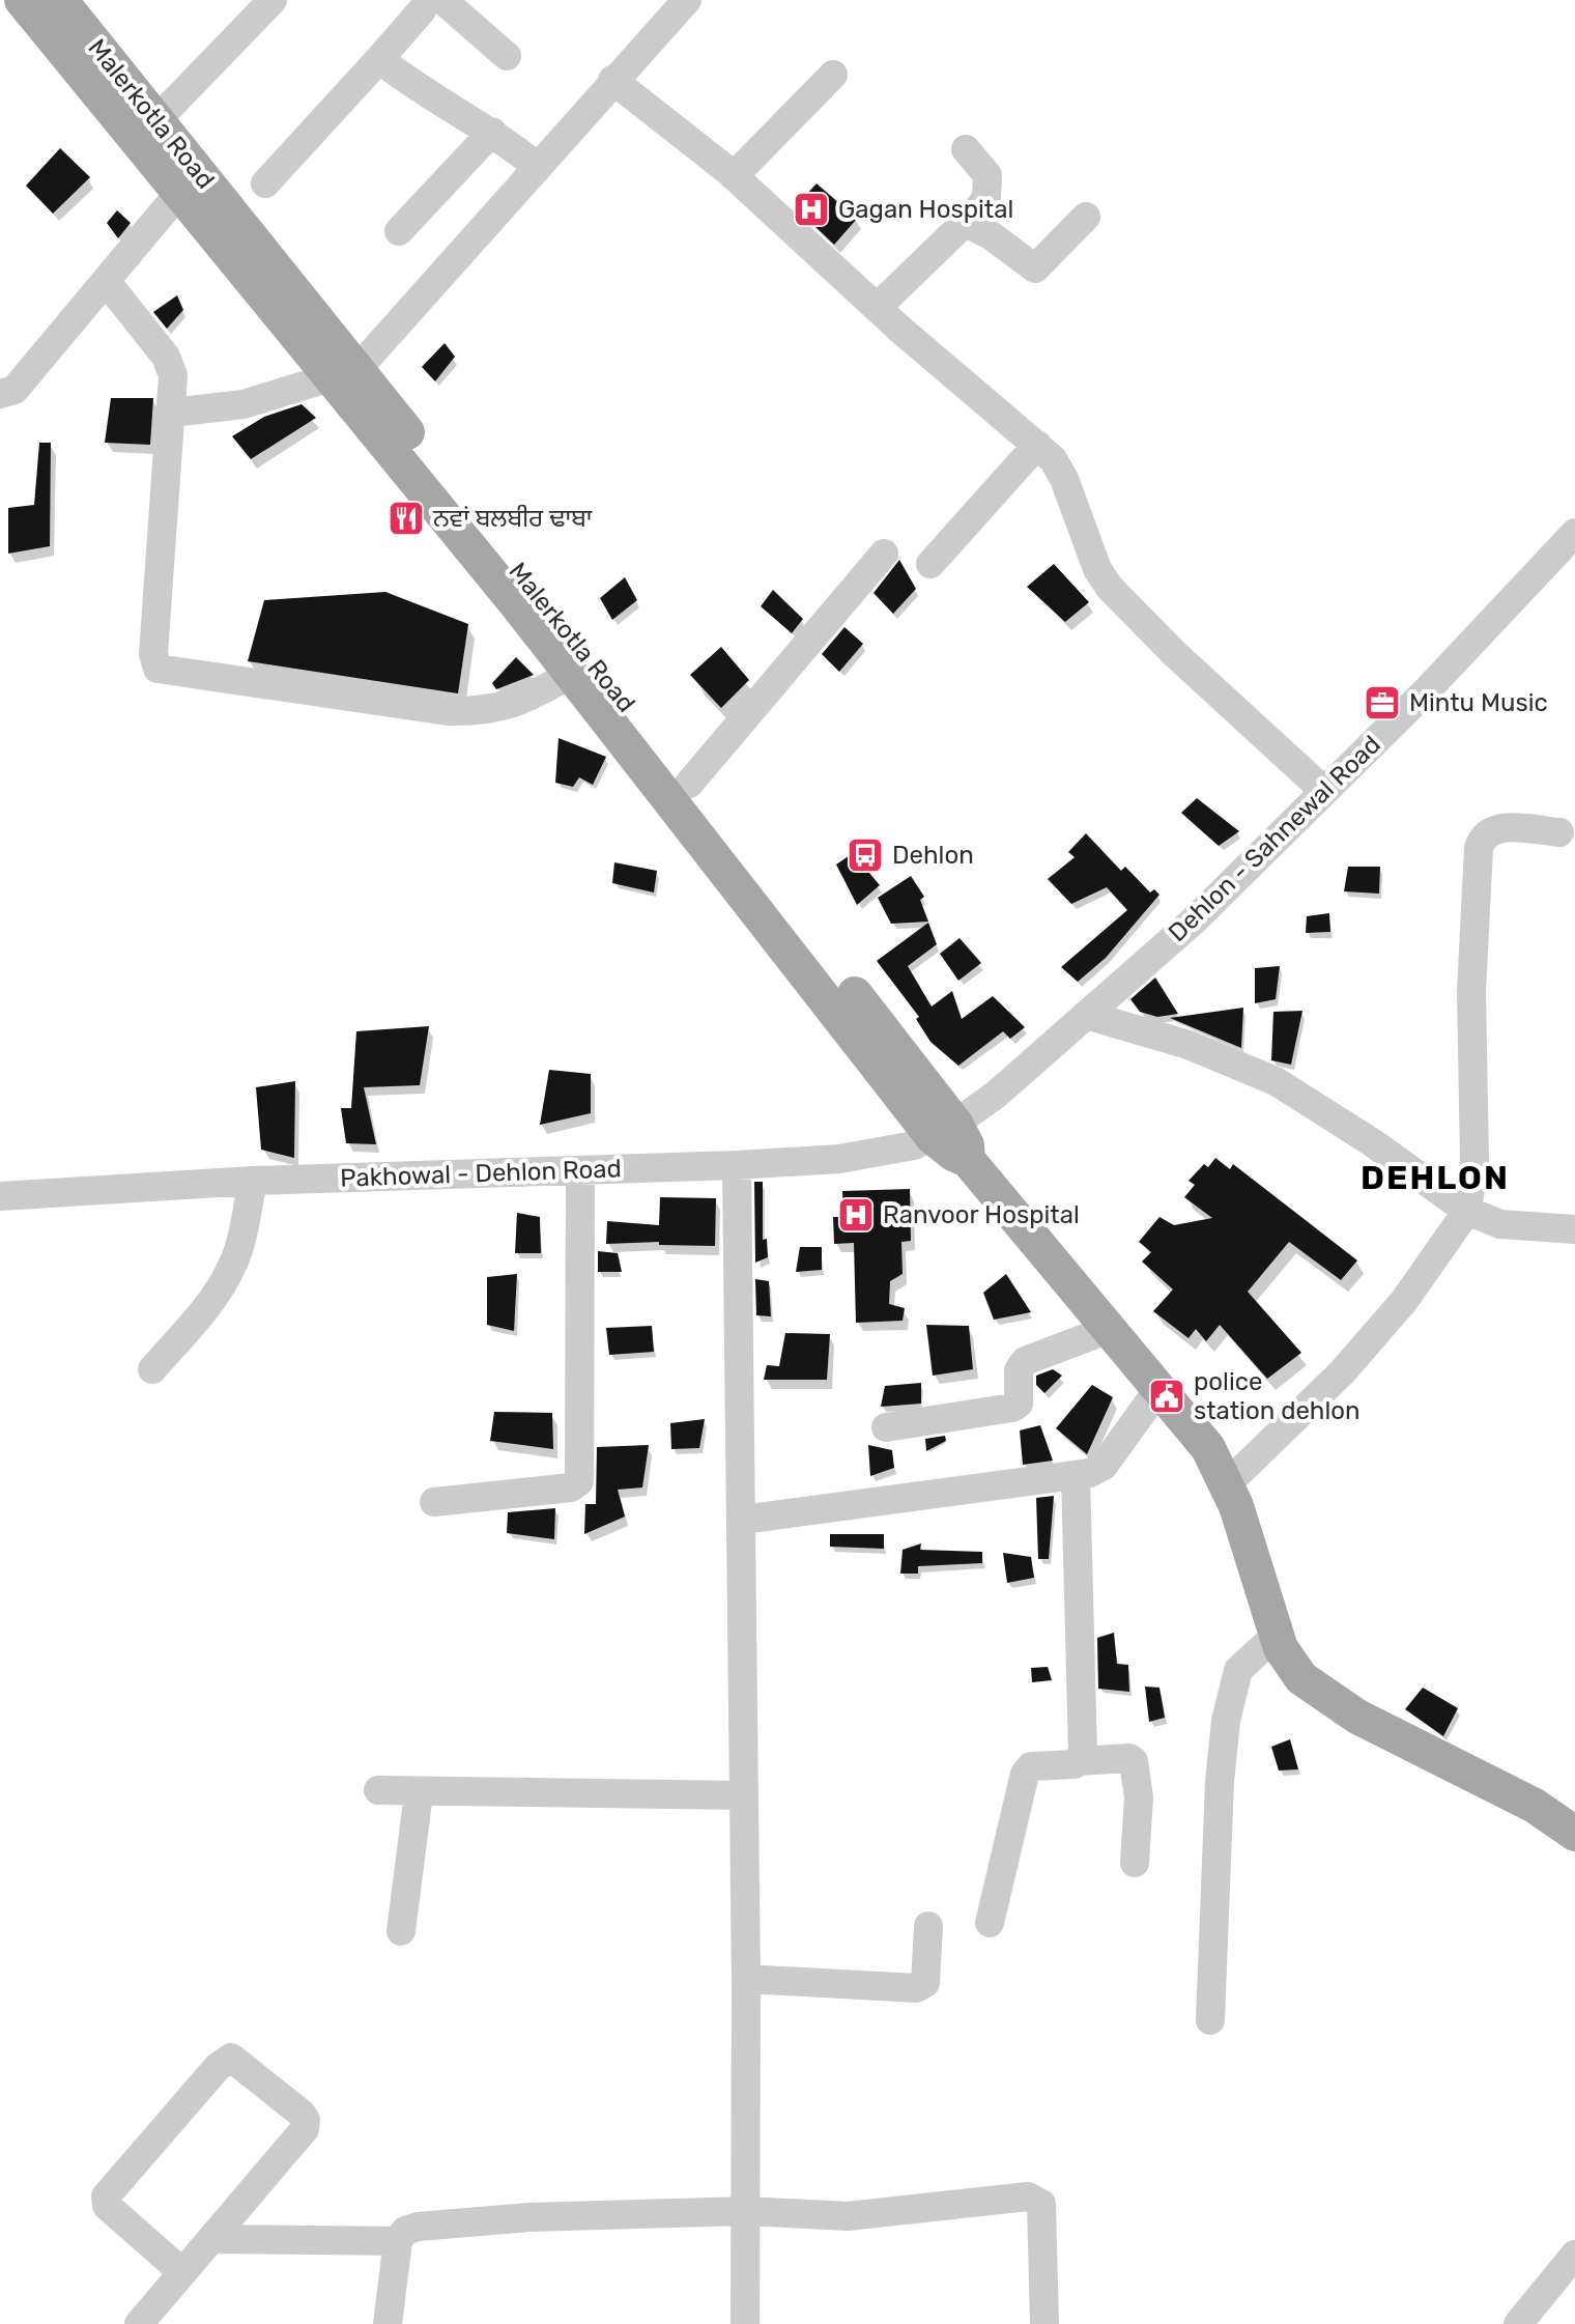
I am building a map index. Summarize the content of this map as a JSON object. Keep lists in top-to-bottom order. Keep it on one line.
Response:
{"streets":{"main road":["Malerkotla Road"],"street":["Dehlon - Sahnewal Road","Pakhowal - Dehlon Road"]},"crossings":[["Malerkotla Road","Dehlon - Sahnewal Road"],["Malerkotla Road","Pakhowal - Dehlon Road"],["Dehlon - Sahnewal Road","Pakhowal - Dehlon Road"]],"districts":["DEHLON"],"places":{"hospital":["Gagan Hospital","Ranvoor Hospital"],"restaurant":["ਨਵਾਂ ਬਲਬੀਰ ਢਾਬਾ"],"office":["Mintu Music"],"bus stop":["Dehlon"],"public building":["police station dehlon"]}}
